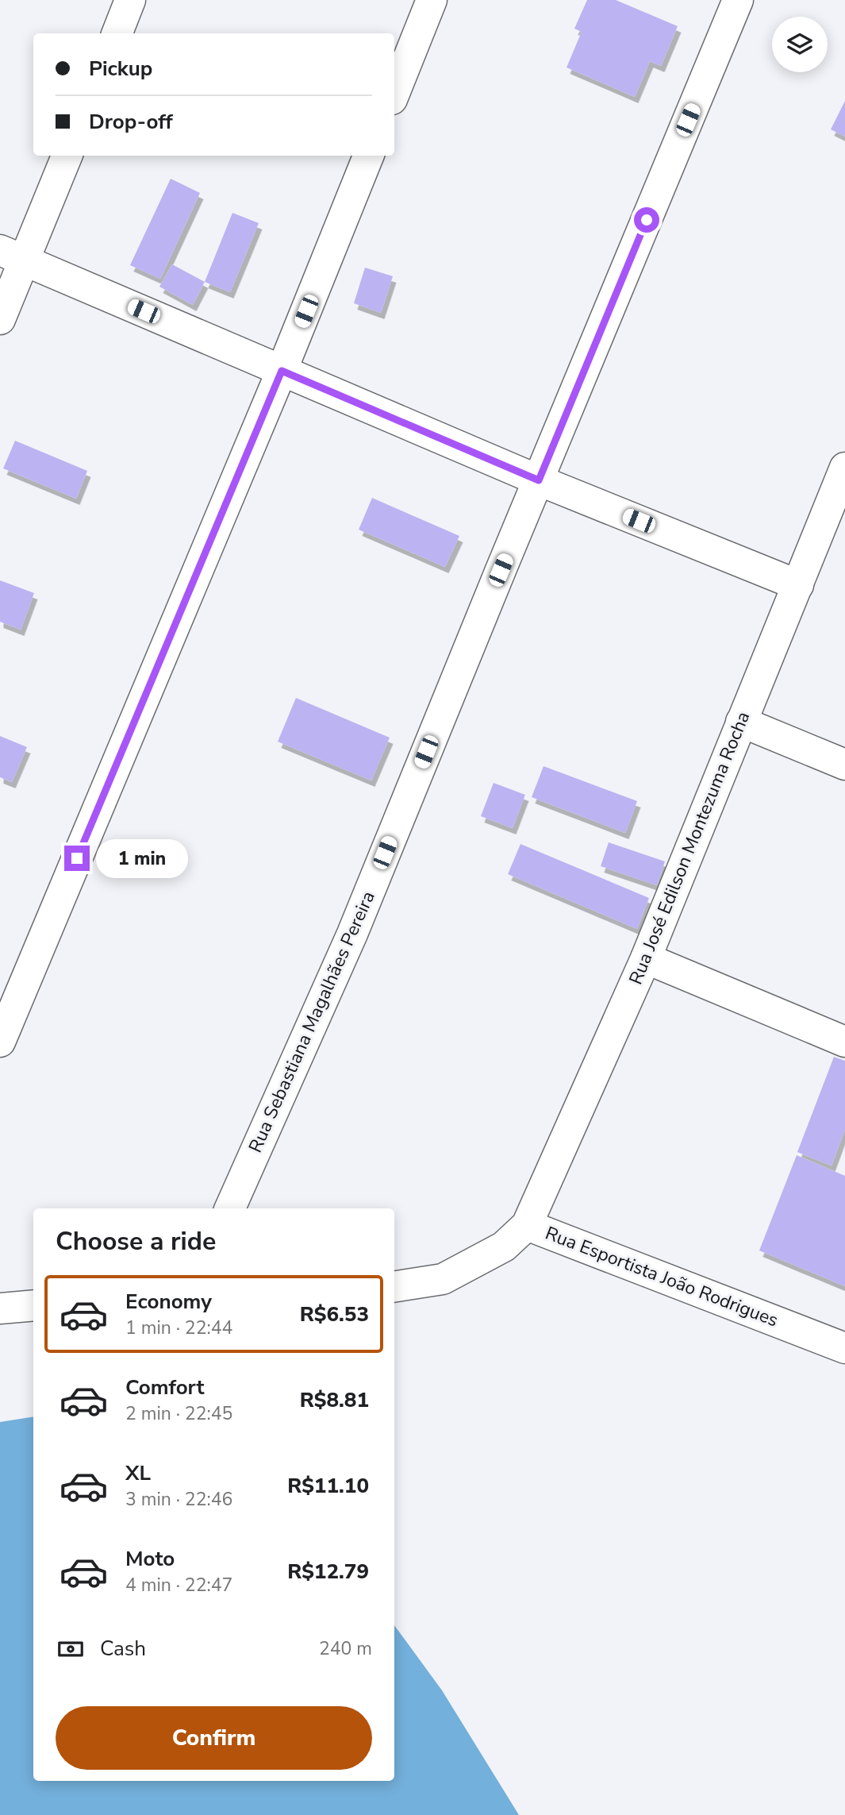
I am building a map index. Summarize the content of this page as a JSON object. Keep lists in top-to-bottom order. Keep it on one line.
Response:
{"streets":{"street":["Rua José Edilson Montezuma Rocha","Rua Sebastiana Magalhães Pereira","Rua Esportista João Rodrigues"]},"crossings":[["Rua José Edilson Montezuma Rocha","Rua Esportista João Rodrigues"]],"page":{"banner":["Pickup","Drop-off"],"bubble":"1 min","heading":"Choose a ride","list":[{"name":"Economy","note":"1 min · 22:44","value":"R$6.53"},{"name":"Comfort","note":"2 min · 22:45","value":"R$8.81"},{"name":"XL","note":"3 min · 22:46","value":"R$11.10"},{"name":"Moto","note":"4 min · 22:47","value":"R$12.79"}],"pay":["Cash","240 m"],"buttons":"Confirm"}}
